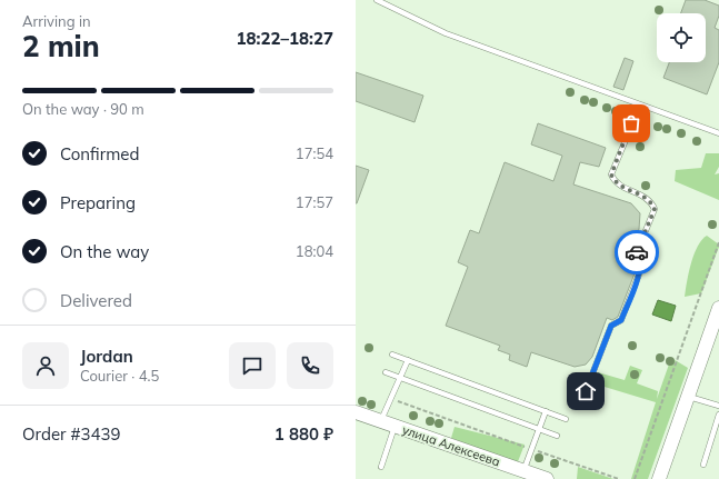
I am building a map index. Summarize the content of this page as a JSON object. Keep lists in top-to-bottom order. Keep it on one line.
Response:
{"streets":{"street":["улица Алексеева"]},"page":{"heading":["2 min","Arriving in","18:22–18:27"],"panel":["Jordan","Courier · 4.5","Order #3439","1 880 ₽"],"bar":"On the way · 90 m","list":[["Confirmed","17:54"],["Preparing","17:57"],["On the way","18:04"],"Delivered"]}}
